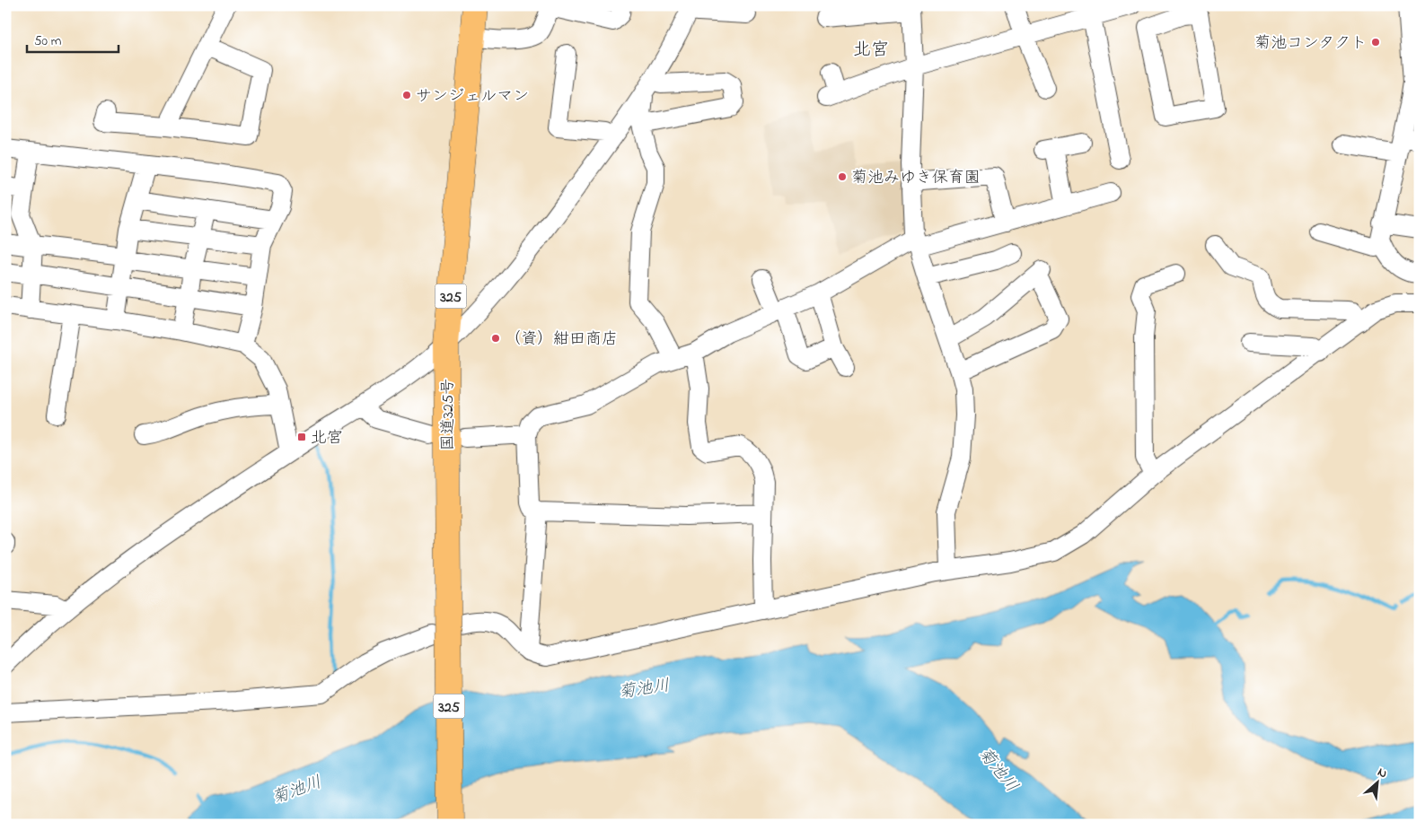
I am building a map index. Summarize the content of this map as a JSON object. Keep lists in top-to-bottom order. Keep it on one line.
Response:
{"streets":{"highway":["325","国道325号"]},"districts":["北宮"],"water":["菊池川"],"places":{"other":["菊池コンタクト","サンジェルマン","菊池みゆき保育園","（資）紺田商店"],"transit":["北宮"]},"scale_bar":"50 m","north":"top right"}
